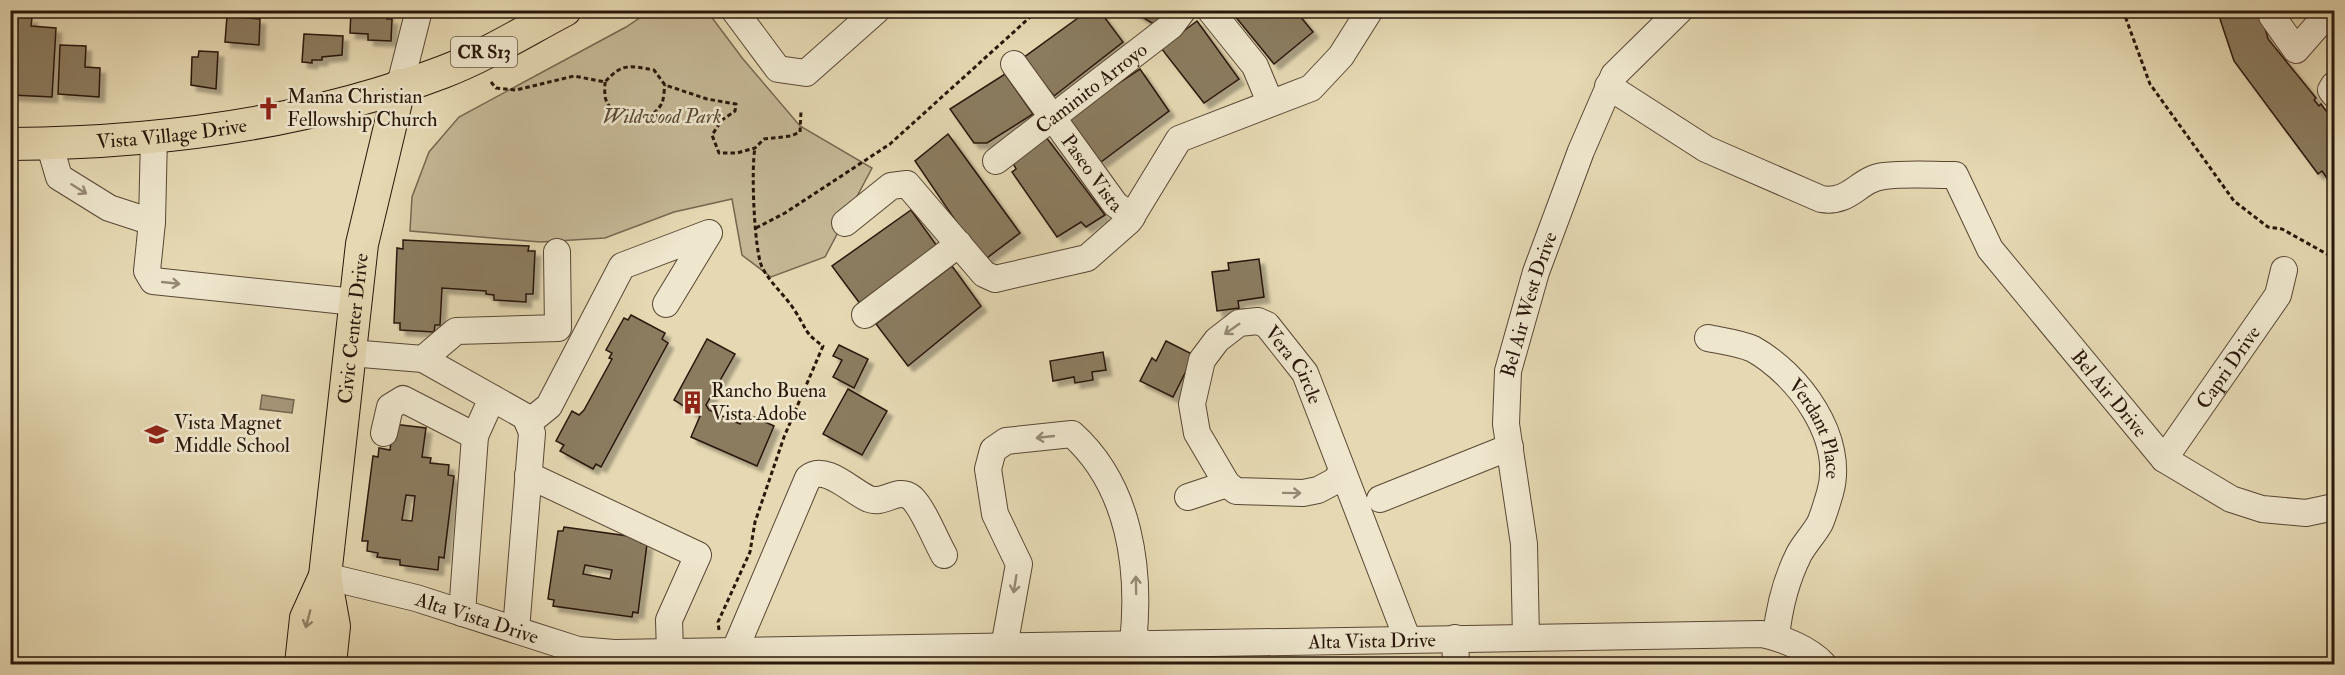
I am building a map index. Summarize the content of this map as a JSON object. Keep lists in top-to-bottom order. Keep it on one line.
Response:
{"streets":{"main road":["CR S13","Vista Village Drive","Civic Center Drive"],"street":["Caminito Arroyo","Paseo Vista","Bel Air West Drive","Vera Circle","Capri Drive","Bel Air Drive","Verdant Place","Alta Vista Drive"]},"crossings":[["CR S13","Vista Village Drive"],["CR S13","Civic Center Drive"],["Caminito Arroyo","Paseo Vista"],["Vista Village Drive","Civic Center Drive"],["Bel Air West Drive","Bel Air Drive"],["Bel Air West Drive","Alta Vista Drive"],["Civic Center Drive","Alta Vista Drive"],["Vera Circle","Alta Vista Drive"],["Capri Drive","Bel Air Drive"],["Verdant Place","Alta Vista Drive"]],"parks":["Wildwood Park"],"places":{"church":["Manna Christian Fellowship Church"],"building":["Rancho Buena Vista Adobe"],"school or university":["Vista Magnet Middle School"]}}
